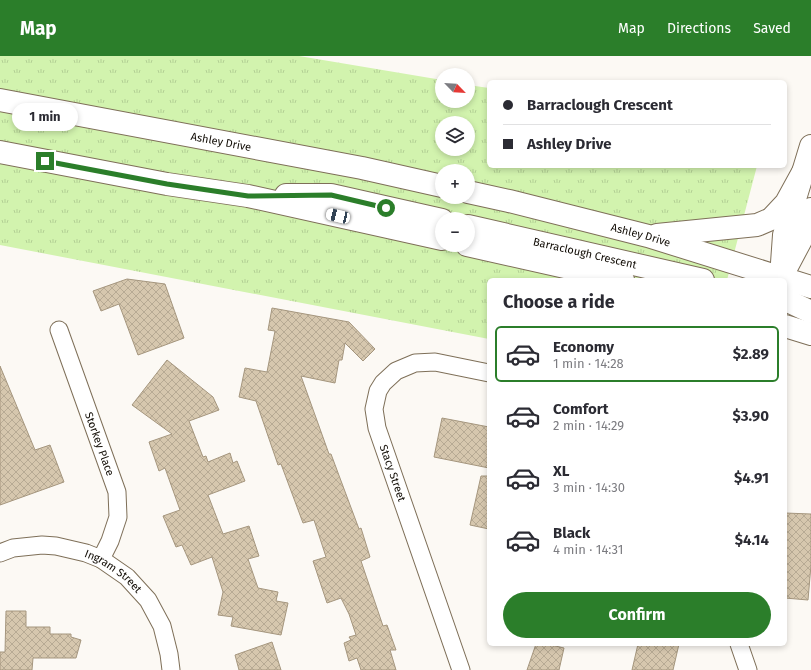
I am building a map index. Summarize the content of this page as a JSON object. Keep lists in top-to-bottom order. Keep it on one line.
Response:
{"streets":{"main road":["Ashley Drive","Barraclough Crescent"],"street":["Storkey Place","Stacy Street","Ingram Street"]},"crossings":[["Storkey Place","Ingram Street"]],"north":"bottom right","page":{"header":"Map","nav":["Map","Directions","Saved"],"map_buttons":["+","−"],"banner":["Barraclough Crescent","Ashley Drive"],"bubble":"1 min","heading":"Choose a ride","list":[{"name":"Economy","note":"1 min · 14:28","value":"$2.89"},{"name":"Comfort","note":"2 min · 14:29","value":"$3.90"},{"name":"XL","note":"3 min · 14:30","value":"$4.91"},{"name":"Black","note":"4 min · 14:31","value":"$4.14"}],"buttons":"Confirm"}}
